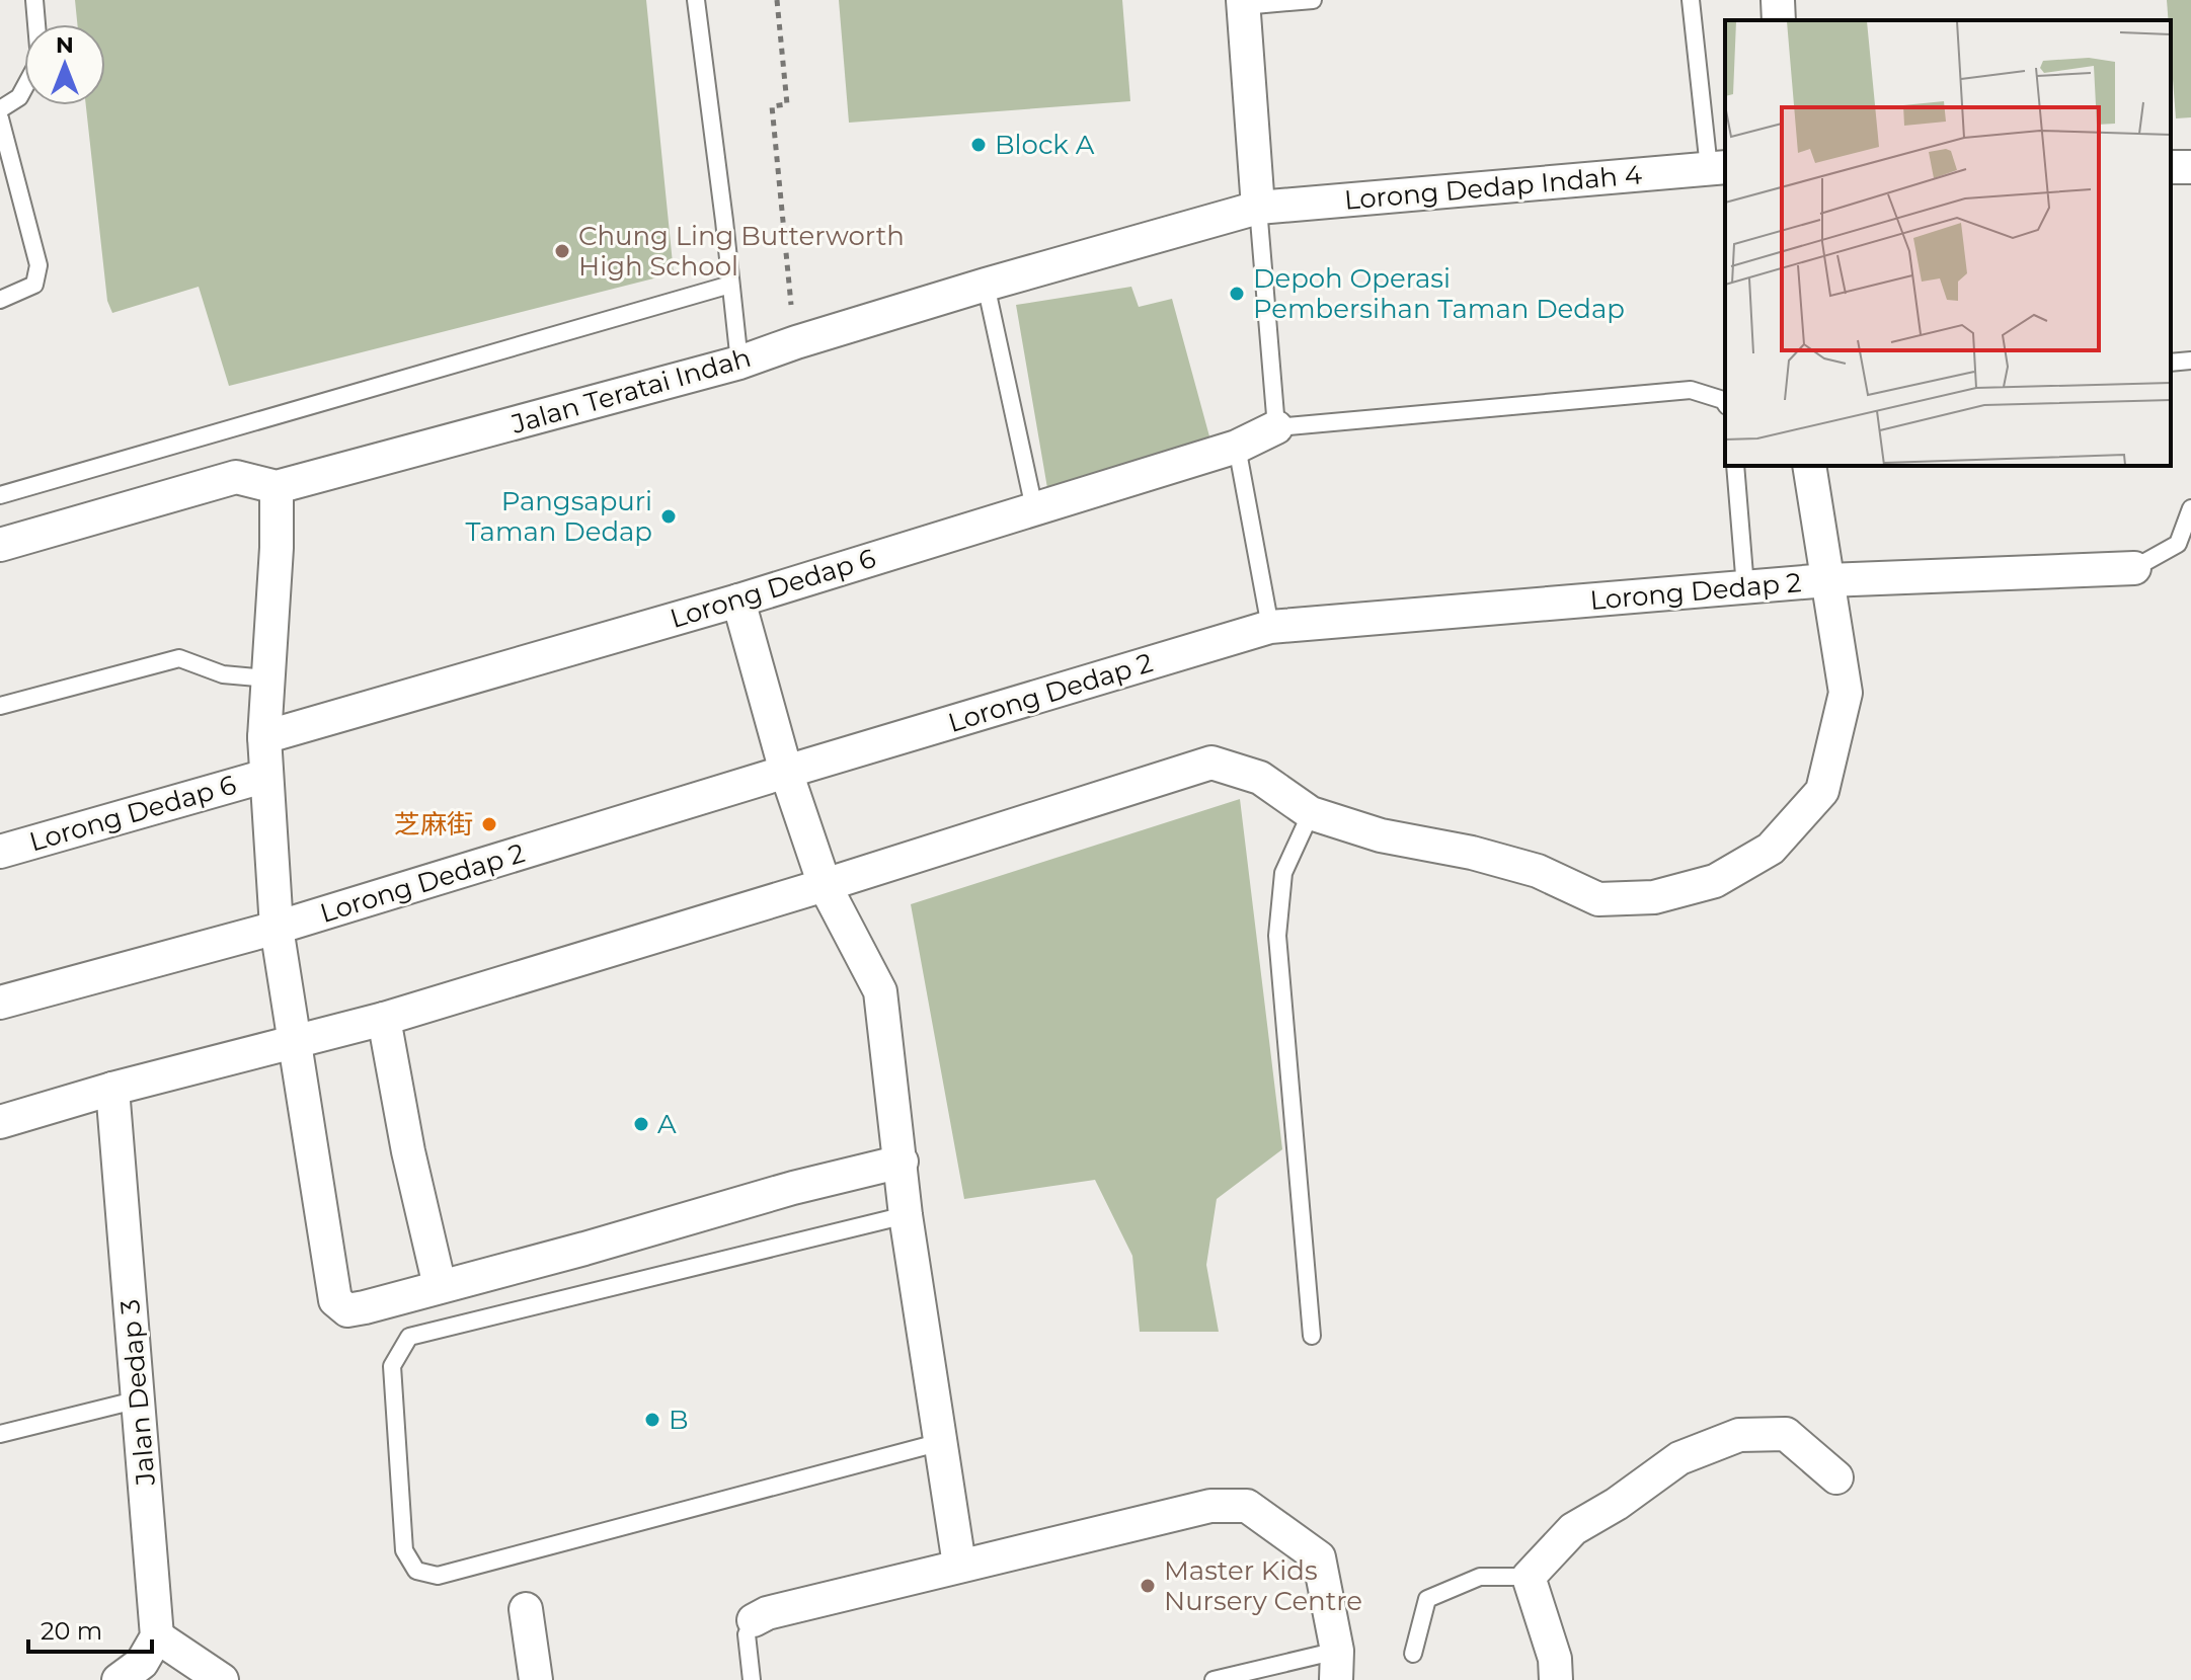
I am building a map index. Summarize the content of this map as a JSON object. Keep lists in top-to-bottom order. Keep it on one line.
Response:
{"streets":{"street":["Lorong Dedap Indah 4","Jalan Teratai Indah","Lorong Dedap 6","Lorong Dedap 2","Jalan Dedap 3"]},"crossings":[["Lorong Dedap Indah 4","Jalan Teratai Indah"]],"places":["Block A","Chung Ling Butterworth High School","Depoh Operasi Pembersihan Taman Dedap","Pangsapuri Taman Dedap","芝麻街","A","B","Master Kids Nursery Centre"],"scale_bar":"20 m","north":"top"}
